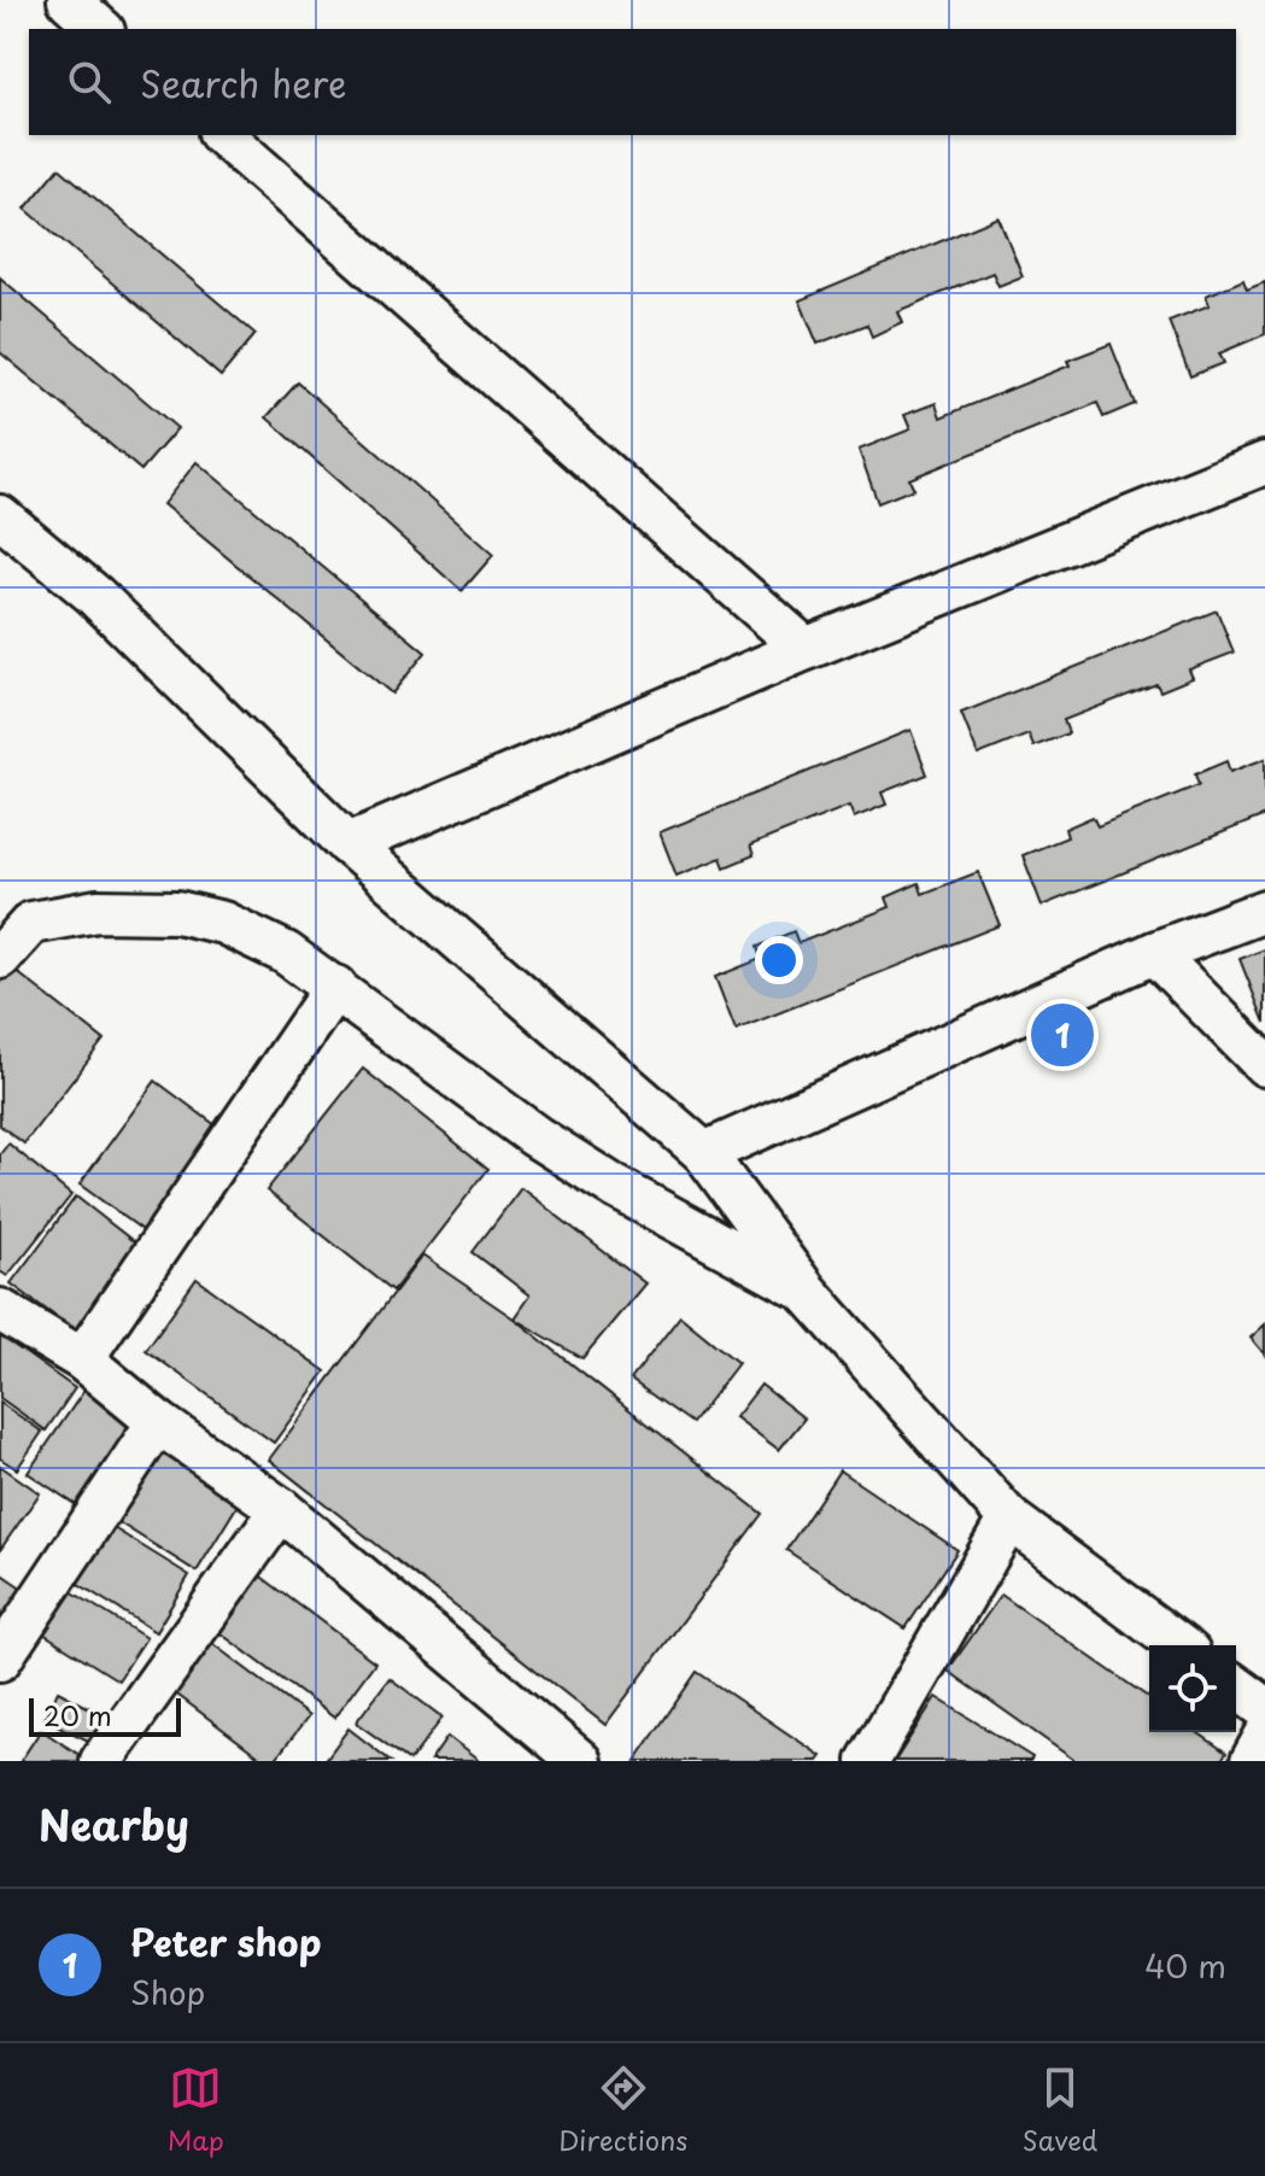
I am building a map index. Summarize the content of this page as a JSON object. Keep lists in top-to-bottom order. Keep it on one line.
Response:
{"scale_bar":"20 m","page":{"search":"Search here","pins":"1","scale":"20 m","heading":"Nearby","list":[{"mark":"1","name":"Peter shop","note":"Shop","value":"40 m"}],"nav":["Map","Directions","Saved"]}}
